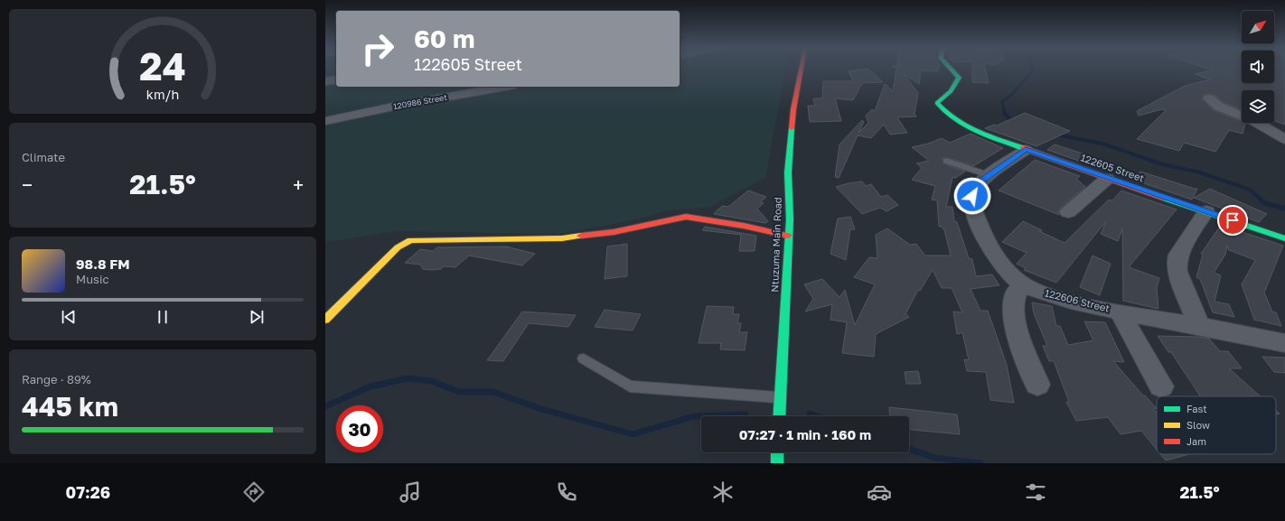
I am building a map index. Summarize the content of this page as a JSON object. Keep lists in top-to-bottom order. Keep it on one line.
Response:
{"streets":{"street":["120986 Street","122605 Street","Ntuzuma Main Road","122606 Street"]},"crossings":[["122605 Street","122606 Street"]],"legend":["Fast","Slow","Jam"],"north":"top right","page":{"turn":["60 m","122605 Street"],"tile":["Climate",["Range · 89%","445 km"]],"heat":["−","21.5°","+"],"song":["98.8 FM","Music"],"limit":"30","trip":"07:27 · 1 min · 160 m","tabs":["07:26","21.5°"],"gauge":["24","km/h"]}}
